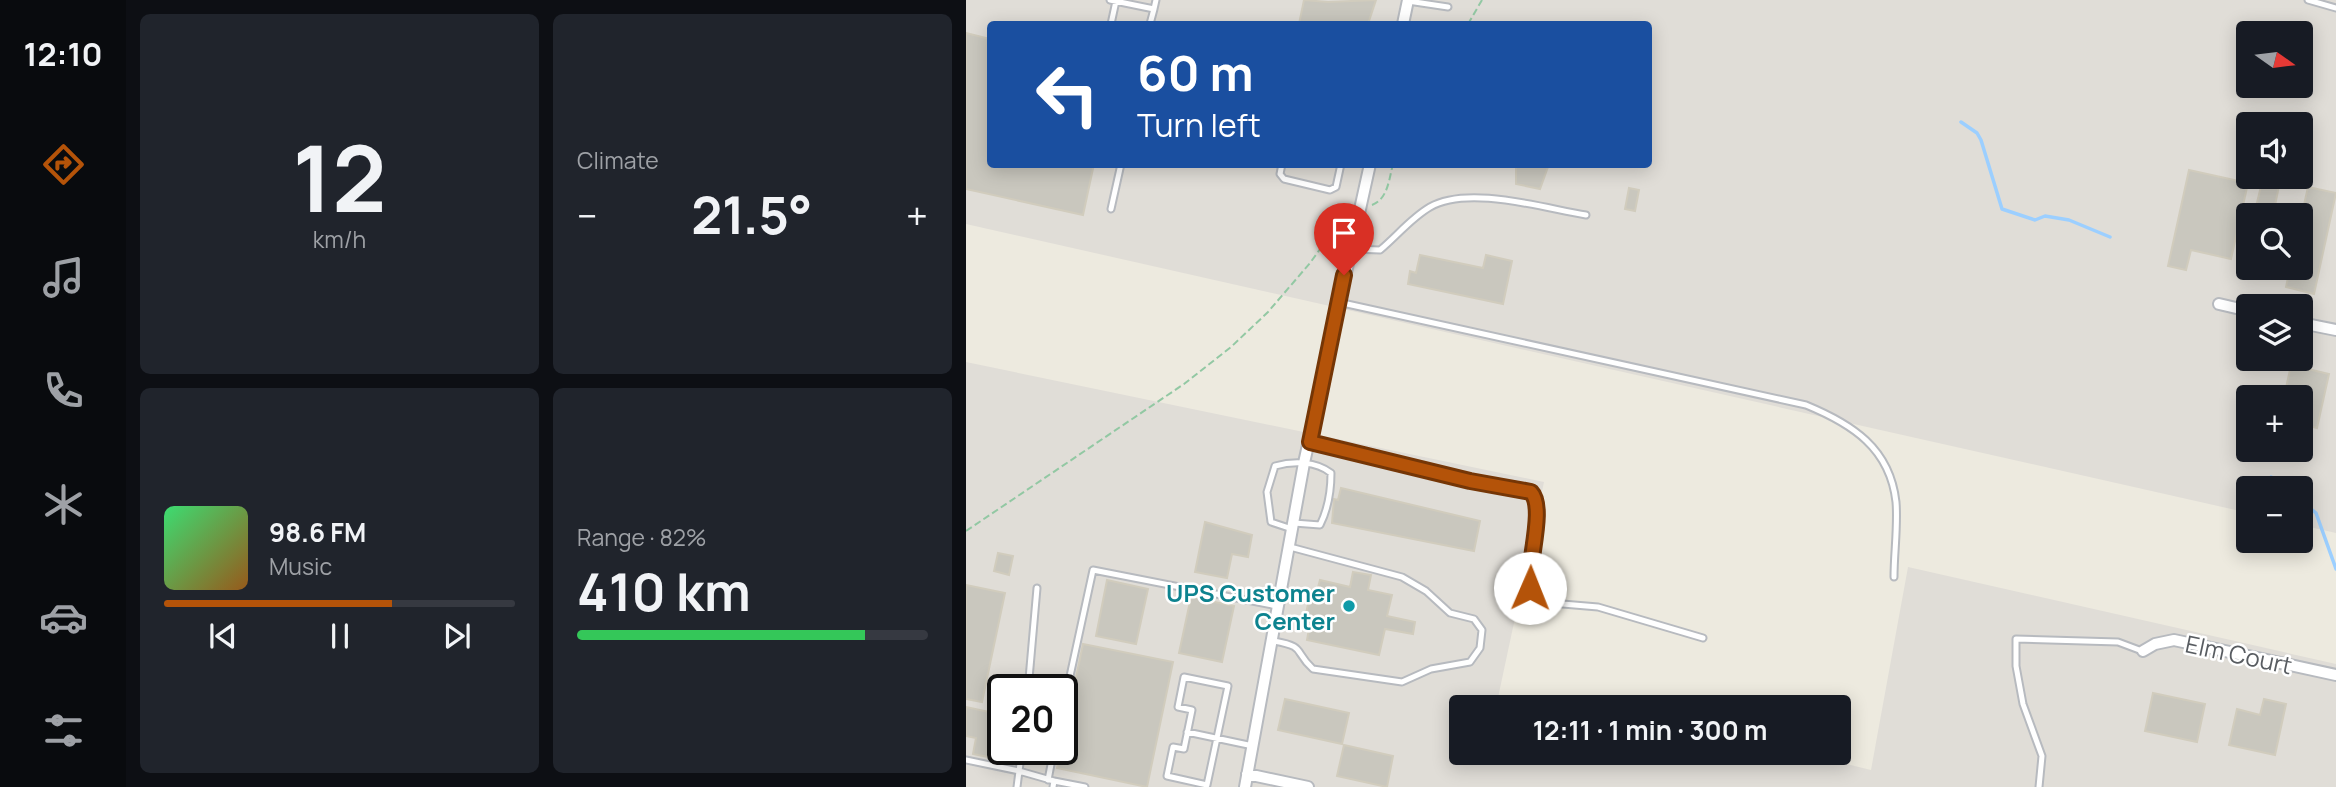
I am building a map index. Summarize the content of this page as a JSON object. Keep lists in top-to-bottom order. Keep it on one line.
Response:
{"streets":{"street":["Elm Court"]},"places":["UPS Customer Center"],"north":"right","page":{"tabs":"12:10","tile":[["12","km/h"],"Climate",["Range · 82%","410 km"]],"map_buttons":["+","−"],"turn":["60 m","Turn left"],"heat":["−","21.5°","+"],"song":["98.6 FM","Music"],"limit":"20","trip":"12:11 · 1 min · 300 m"}}
